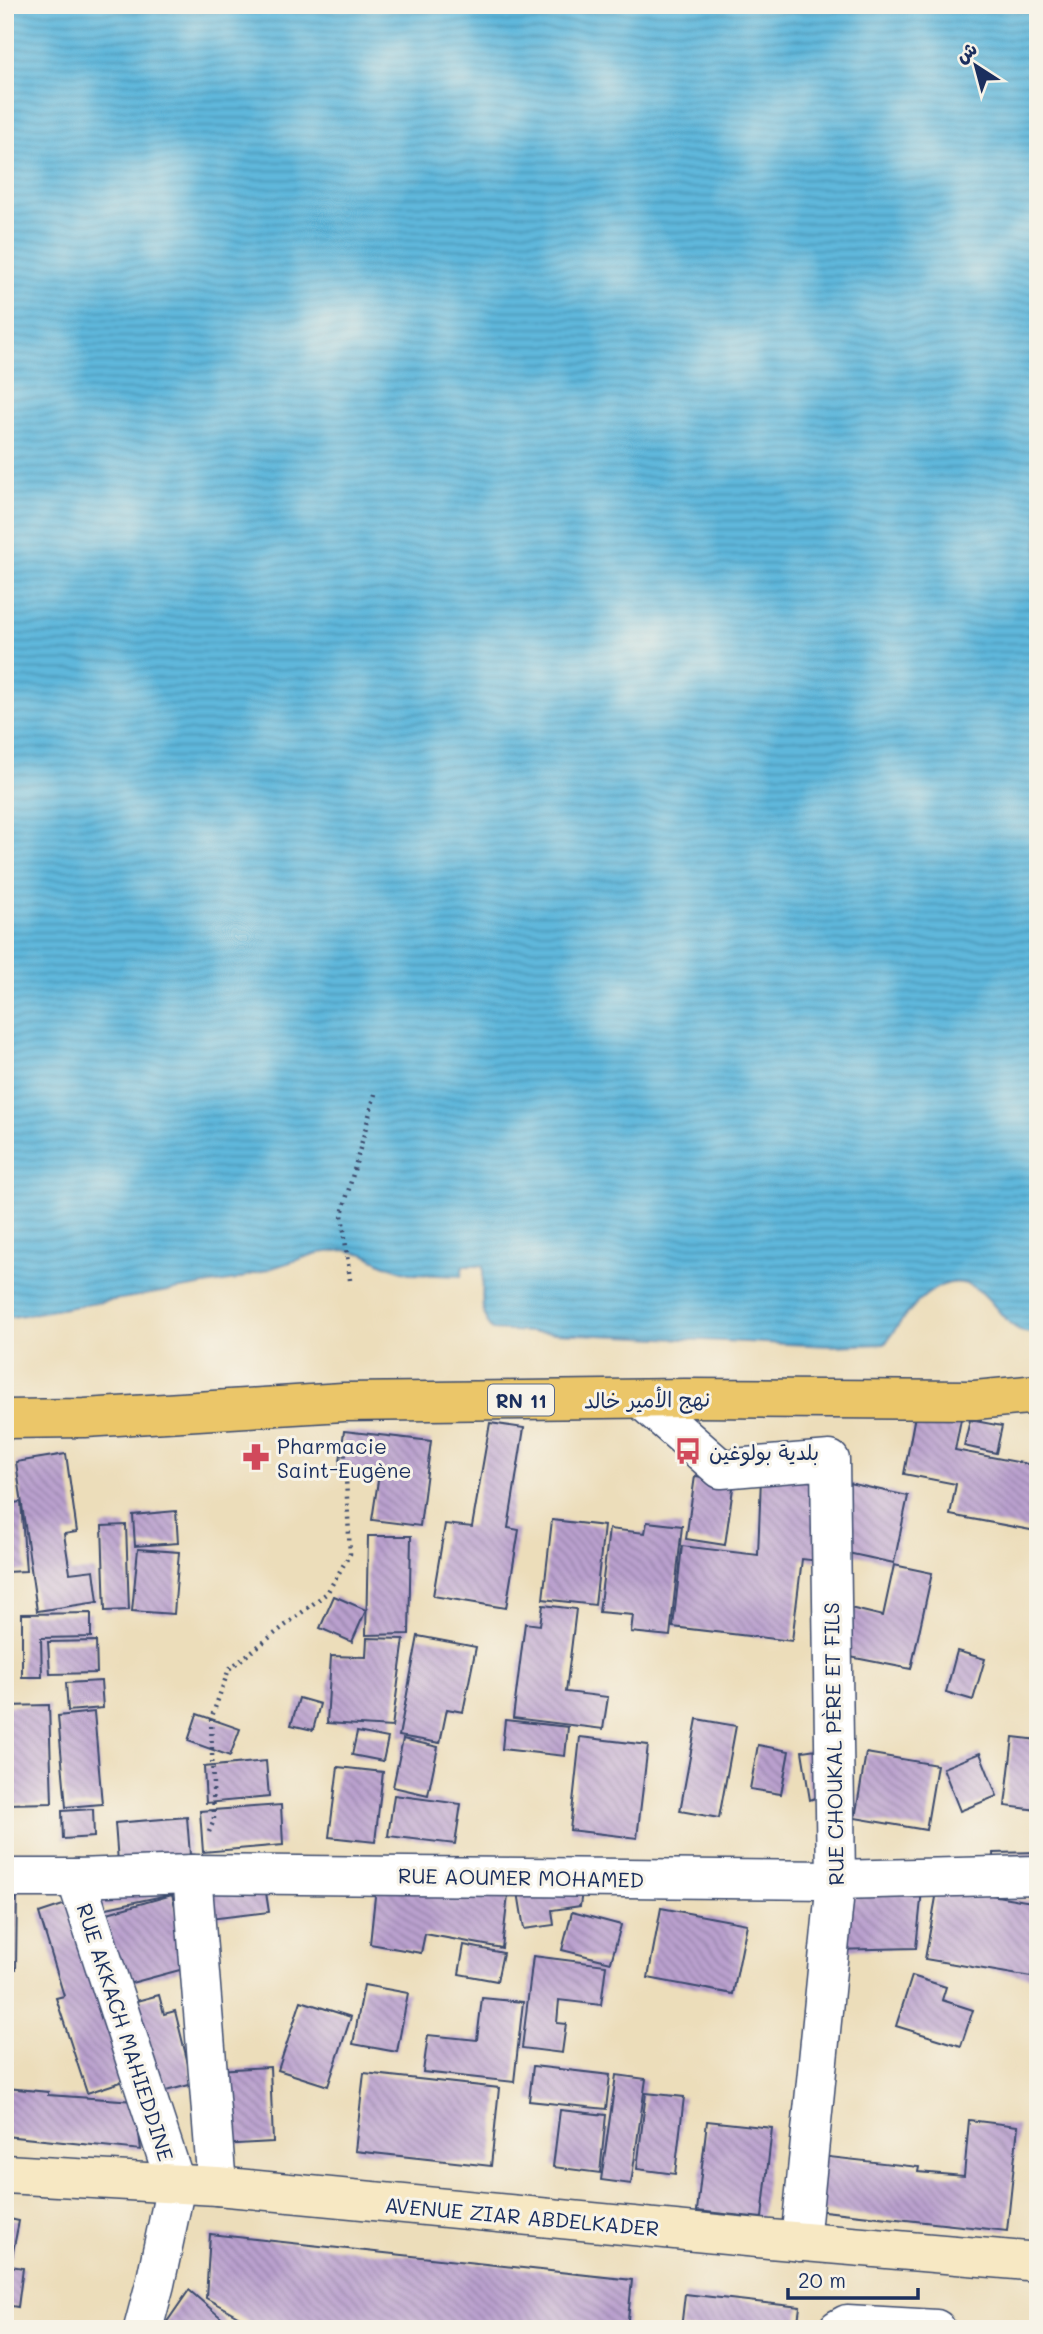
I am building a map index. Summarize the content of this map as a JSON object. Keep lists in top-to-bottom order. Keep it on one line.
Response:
{"streets":{"main road":["نهج الأمير خالد","RN 11","AVENUE ZIAR ABDELKADER"],"street":["RUE CHOUKAL PÈRE ET FILS","RUE AOUMER MOHAMED","RUE AKKACH MAHIEDDINE"]},"crossings":[["نهج الأمير خالد","RUE CHOUKAL PÈRE ET FILS"],["RUE CHOUKAL PÈRE ET FILS","RUE AOUMER MOHAMED"],["RUE CHOUKAL PÈRE ET FILS","AVENUE ZIAR ABDELKADER"],["RUE AOUMER MOHAMED","RUE AKKACH MAHIEDDINE"],["RUE AKKACH MAHIEDDINE","AVENUE ZIAR ABDELKADER"]],"places":{"bus stop":["بلدية بولوغين"],"pharmacy":["Pharmacie Saint-Eugène"]},"scale_bar":"20 m","north":"top left"}
